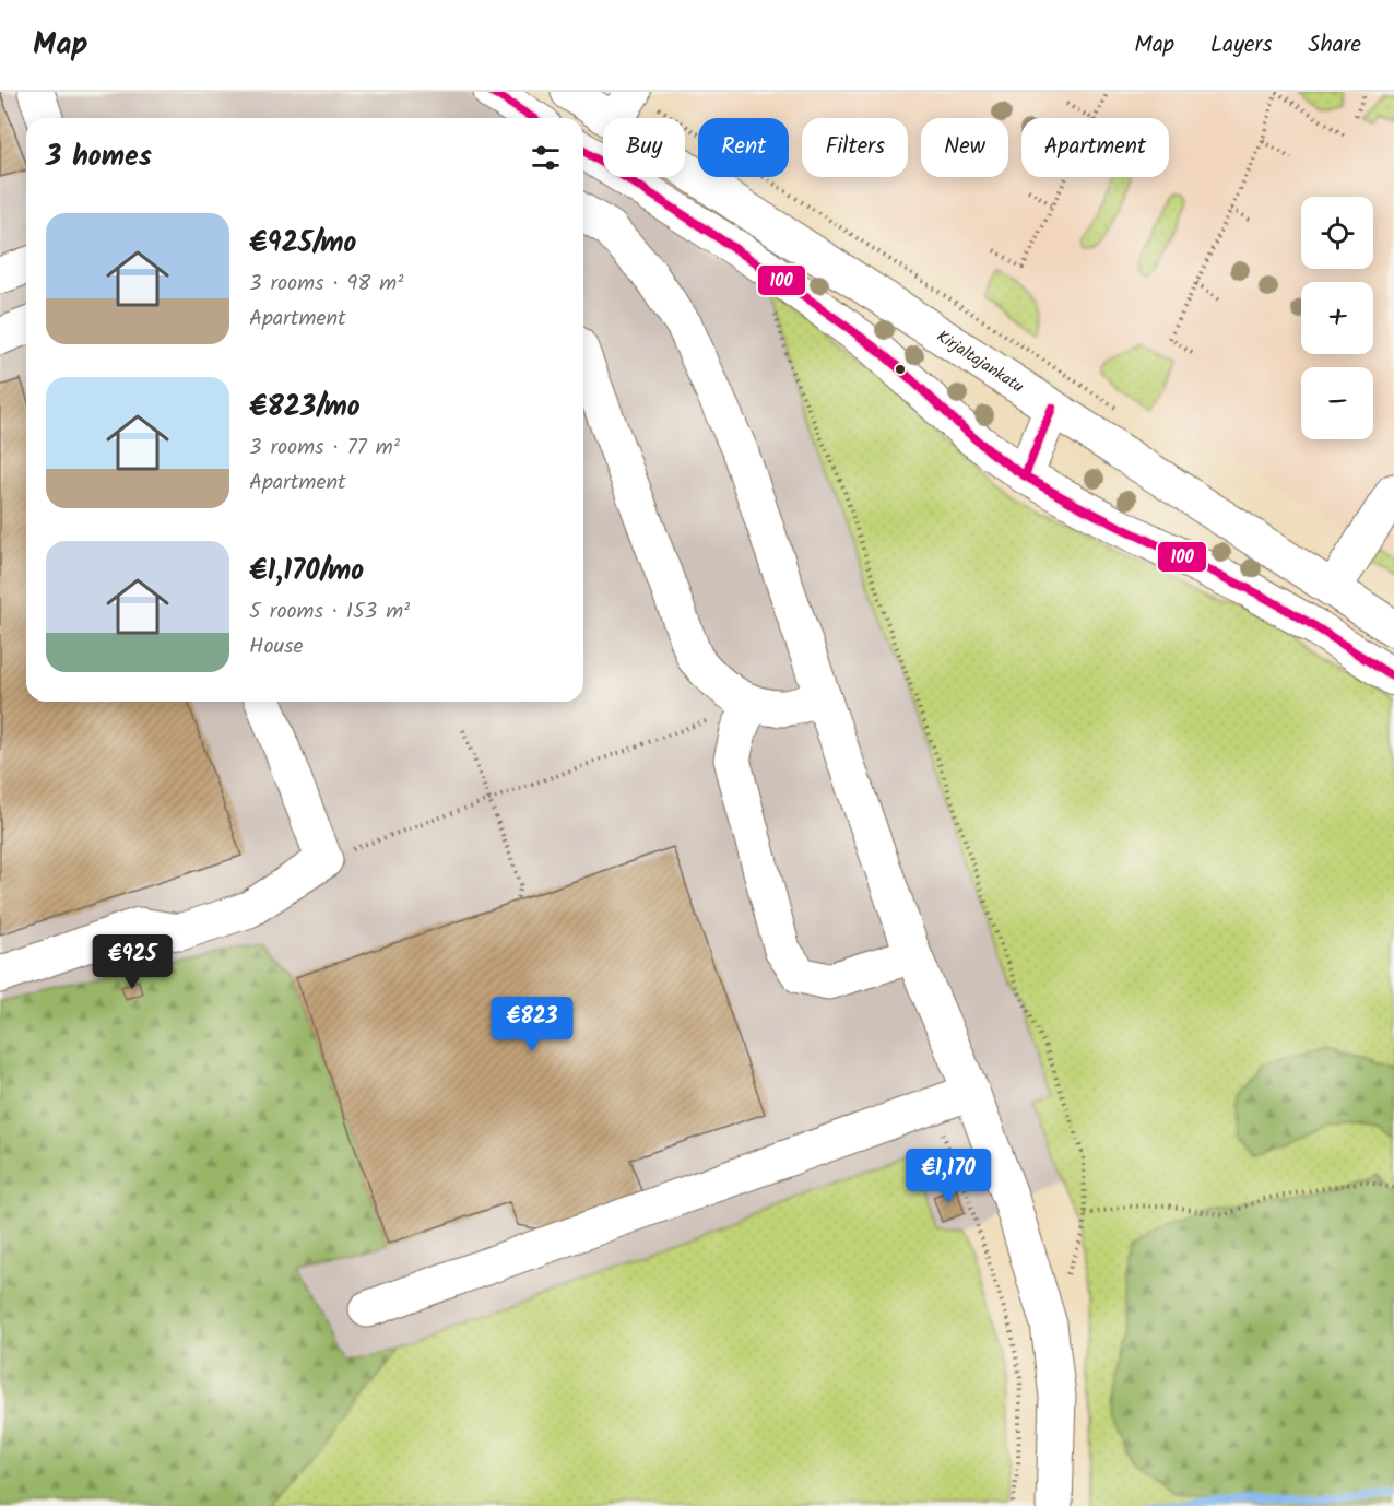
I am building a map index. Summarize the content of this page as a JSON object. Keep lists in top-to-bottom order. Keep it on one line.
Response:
{"streets":{"street":["Kirjaltajankatu"]},"lines":["transit line 100"],"page":{"header":"Map","nav":["Map","Layers","Share"],"chip":["Buy","Rent","Filters","New","Apartment"],"heading":"3 homes","map_buttons":["+","−"],"list":[{"name":"€925/mo","note":"3 rooms · 98 m² · Apartment"},{"name":"€823/mo","note":"3 rooms · 77 m² · Apartment"},{"name":"€1,170/mo","note":"5 rooms · 153 m² · House"}],"price":["€925","€823","€1,170"]}}
